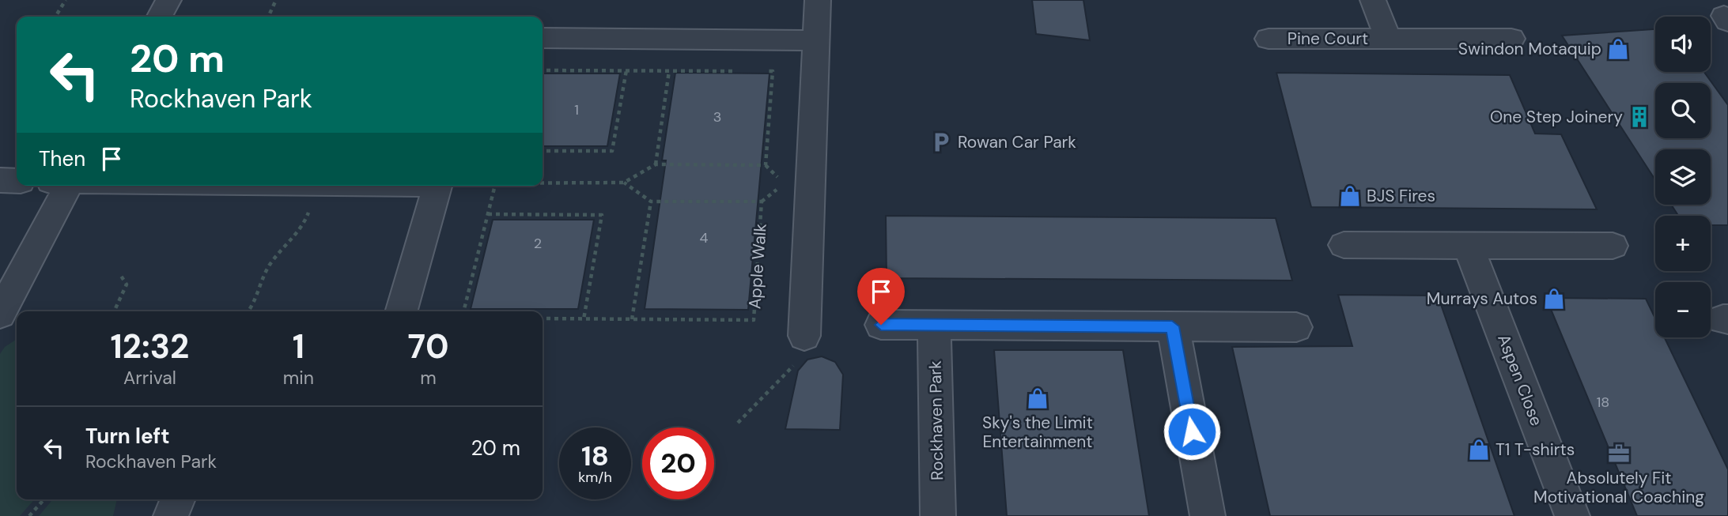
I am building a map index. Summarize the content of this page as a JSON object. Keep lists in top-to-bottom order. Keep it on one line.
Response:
{"streets":{"lane":["Pine Court","Aspen Close","Rockhaven Park"],"path":["Apple Walk"]},"places":{"shop":["Swindon Motaquip","BJS Fires","Murrays Autos","Sky's the Limit Entertainment","T1 T-shirts"],"building":["One Step Joinery"],"parking":["Rowan Car Park"],"office":["Absolutely Fit Motivational Coaching"]},"house_numbers":["1","3","4","2","18"],"page":{"map_buttons":["+","−"],"turn":["20 m","Rockhaven Park"],"then":"Then","eta":["12:32","Arrival","1","min","70","m"],"list":[{"name":"Turn left","note":"Rockhaven Park","value":"20 m"}],"speed":"18 km/h","limit":"20"}}
